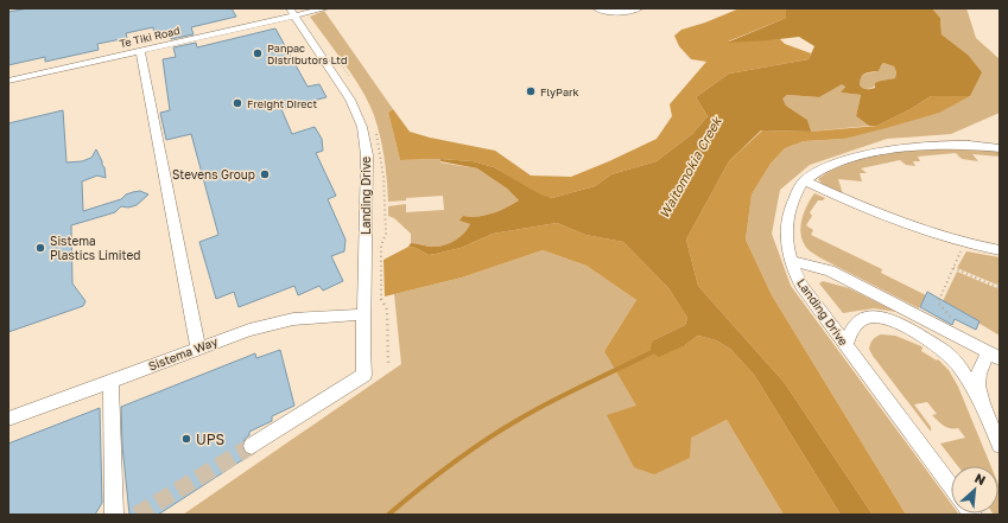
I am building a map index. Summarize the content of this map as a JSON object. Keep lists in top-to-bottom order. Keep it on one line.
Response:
{"streets":{"street":["Te Tiki Road","Landing Drive","Sistema Way"]},"crossings":[["Te Tiki Road","Landing Drive"],["Landing Drive","Sistema Way"]],"water":["Waitomokia Creek"],"places":["Panpac Distributors Ltd","FlyPark","Freight Direct","Stevens Group","Sistema Plastics Limited","UPS"],"north":"top right"}
